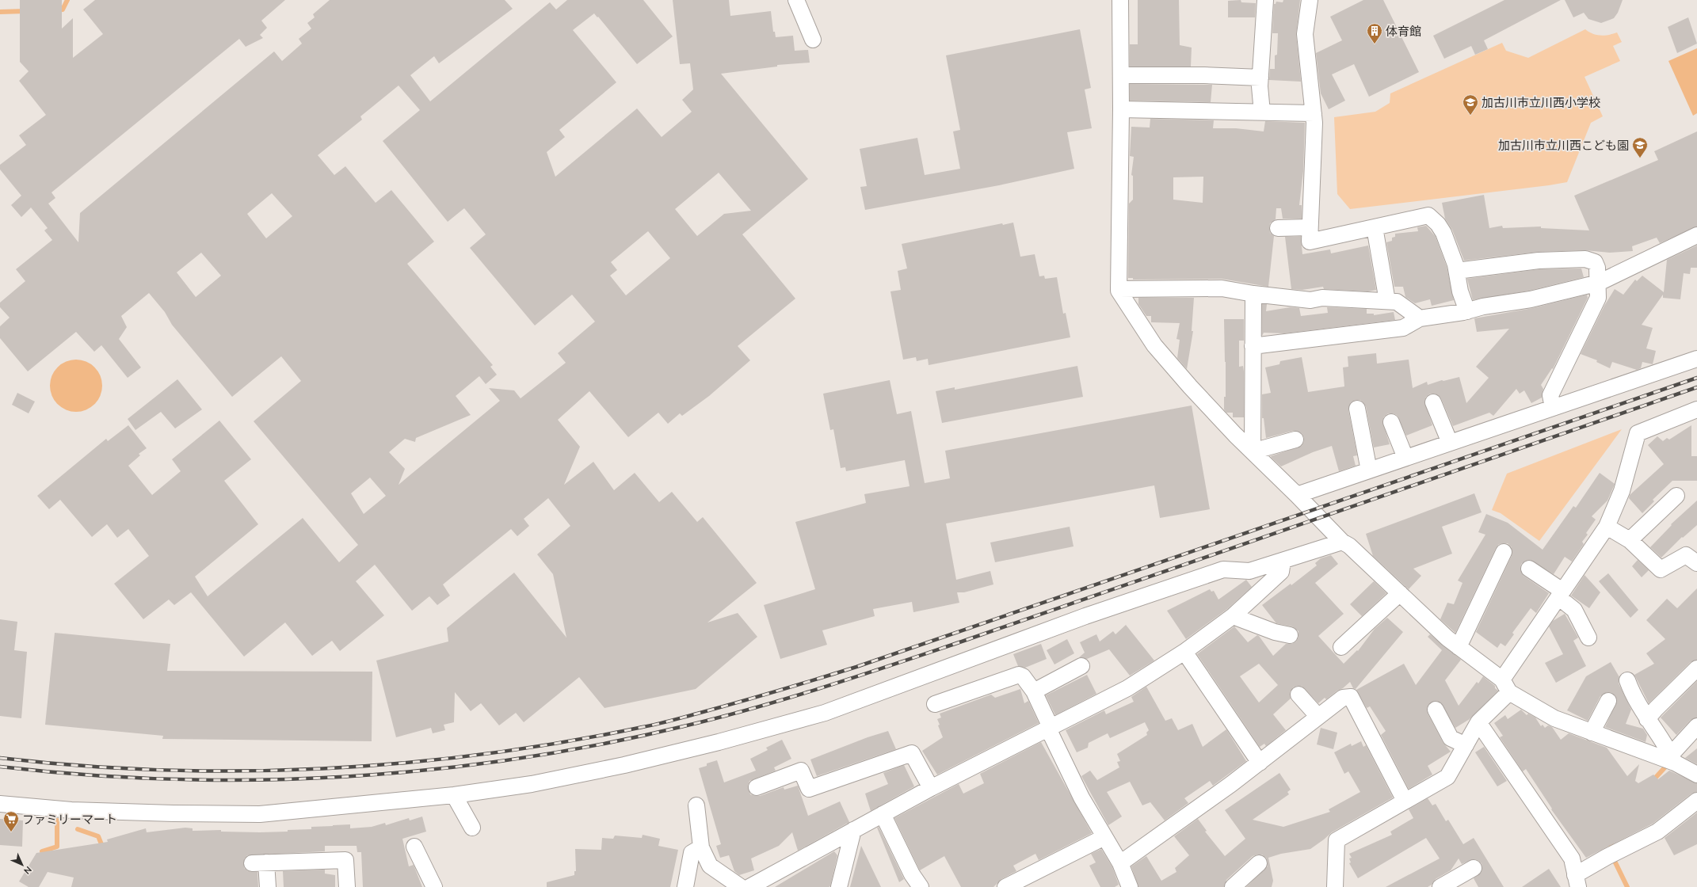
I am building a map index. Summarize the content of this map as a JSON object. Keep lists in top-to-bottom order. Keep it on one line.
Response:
{"places":{"building":["体育館"],"school or university":["加古川市立川西小学校","加古川市立川西こども園"],"supermarket":["ファミリーマート"]},"north":"bottom right"}
